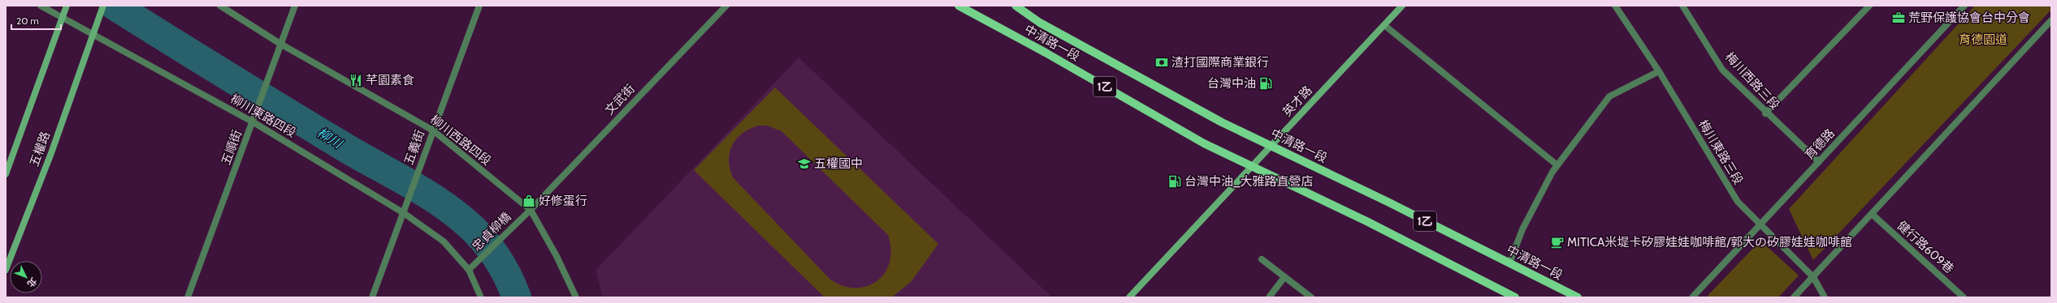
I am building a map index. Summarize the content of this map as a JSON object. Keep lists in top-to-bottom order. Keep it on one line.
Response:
{"streets":{"main road":["中清路一段","1乙","英才路","五權路"],"street":["梅川西路三段","文武街","柳川東路四段","柳川西路四段","育德路","五順街","五義街","梅川東路三段","忠貞柳橋","健行路609巷"]},"crossings":[["中清路一段","英才路"],["梅川西路三段","育德路"],["文武街","柳川西路四段"],["文武街","忠貞柳橋"],["柳川東路四段","五順街"],["柳川東路四段","五義街"],["柳川東路四段","五權路"],["柳川東路四段","忠貞柳橋"],["柳川西路四段","五順街"],["柳川西路四段","五義街"],["柳川西路四段","忠貞柳橋"],["育德路","梅川東路三段"]],"water":["柳川"],"parks":["育德園道"],"places":{"office":["荒野保護協會台中分會"],"bank":["渣打國際商業銀行"],"restaurant":["芊園素食"],"fuel station":["台灣中油","台灣中油_大雅路直營店"],"school or university":["五權國中"],"shop":["好修蛋行"],"cafe":["MITICA米堤卡矽膠娃娃咖啡館/郭大の矽膠娃娃咖啡館"]},"scale_bar":"20 m","north":"bottom right"}
